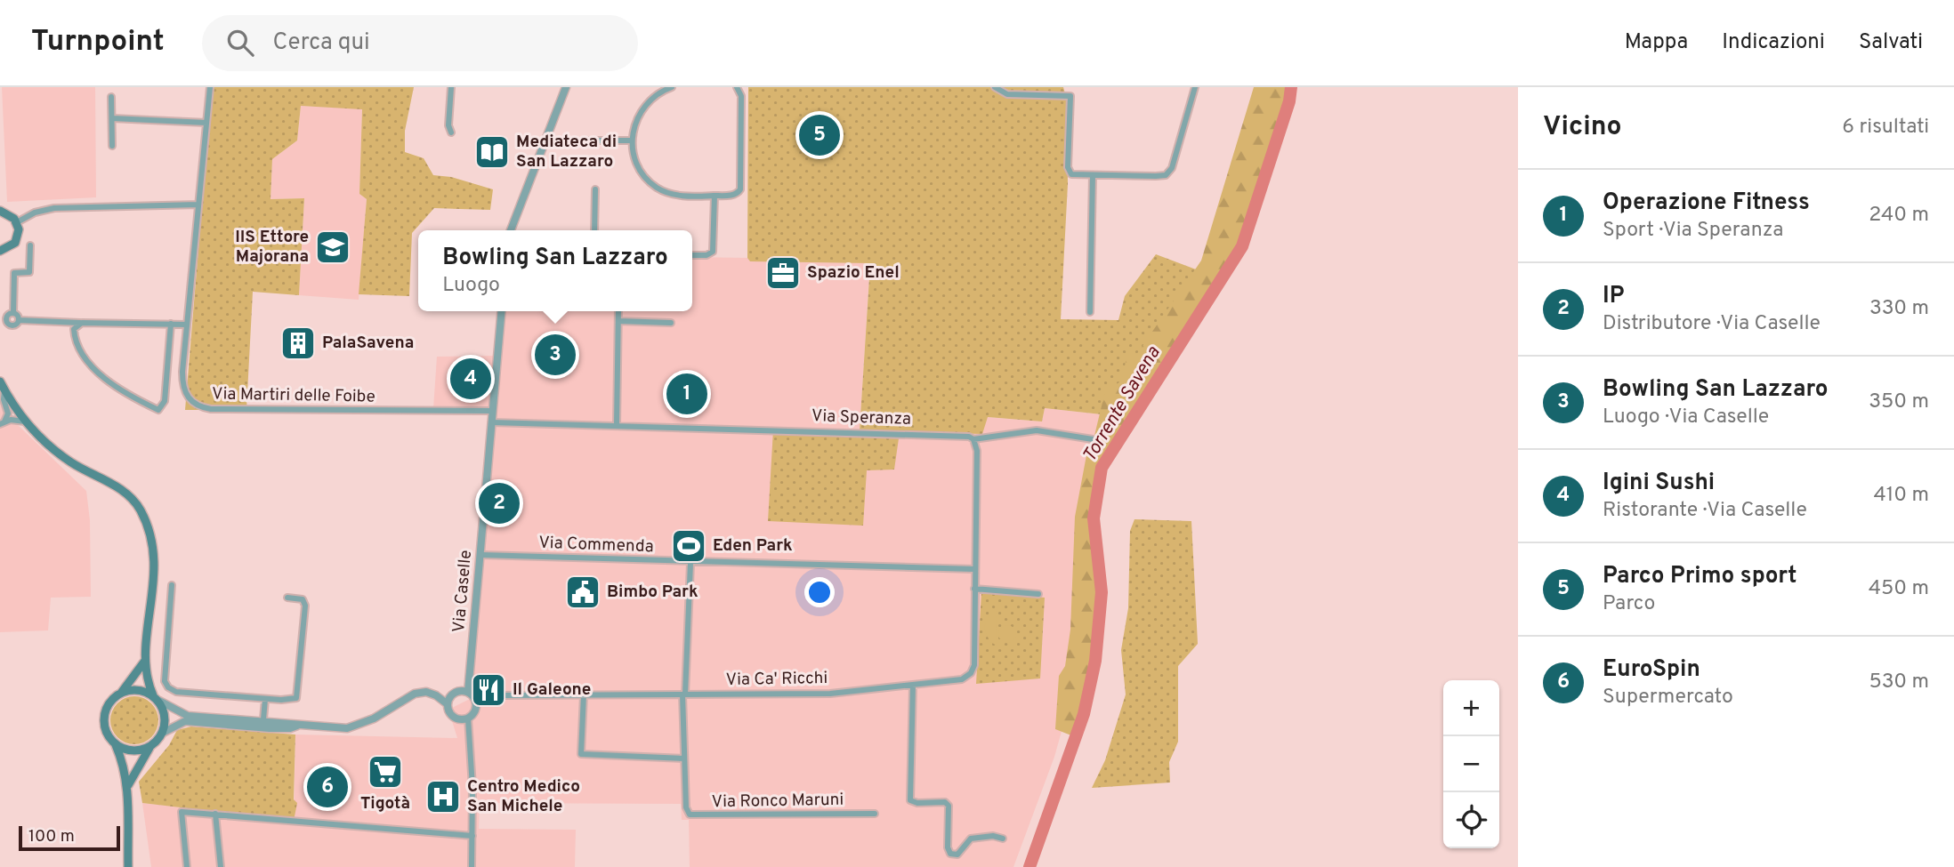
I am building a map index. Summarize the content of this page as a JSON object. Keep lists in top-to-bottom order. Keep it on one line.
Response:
{"streets":{"street":["Via Martiri delle Foibe","Via Speranza","Via Commenda","Via Caselle","Via Ca' Ricchi","Via Ronco Maruni"]},"crossings":[["Via Martiri delle Foibe","Via Caselle"],["Via Speranza","Via Caselle"],["Via Commenda","Via Caselle"],["Via Commenda","Via Ronco Maruni"],["Via Caselle","Via Ca' Ricchi"],["Via Ca' Ricchi","Via Ronco Maruni"]],"water":["Torrente Savena"],"places":{"library":["Mediateca di San Lazzaro"],"school or university":["IIS Ettore Majorana"],"office":["Spazio Enel"],"building":["PalaSavena"],"sports":["Eden Park"],"public building":["Bimbo Park"],"restaurant":["Il Galeone"],"supermarket":["Tigotà"],"hospital":["Centro Medico San Michele"]},"scale_bar":"100 m","page":{"header":"Turnpoint","search":"Cerca qui","nav":["Mappa","Indicazioni","Salvati"],"heading":["Vicino","6 risultati"],"pins":["5","3","4","1","2","6"],"list":[{"mark":"1","name":"Operazione Fitness","note":"Sport · Via Speranza","value":"240 m"},{"mark":"2","name":"IP","note":"Distributore · Via Caselle","value":"330 m"},{"mark":"3","name":"Bowling San Lazzaro","note":"Luogo · Via Caselle","value":"350 m"},{"mark":"4","name":"Igini Sushi","note":"Ristorante · Via Caselle","value":"410 m"},{"mark":"5","name":"Parco Primo sport","note":"Parco","value":"450 m"},{"mark":"6","name":"EuroSpin","note":"Supermercato","value":"530 m"}],"popup":["Bowling San Lazzaro","Luogo"],"map_buttons":["+","−"],"scale":"100 m"}}
